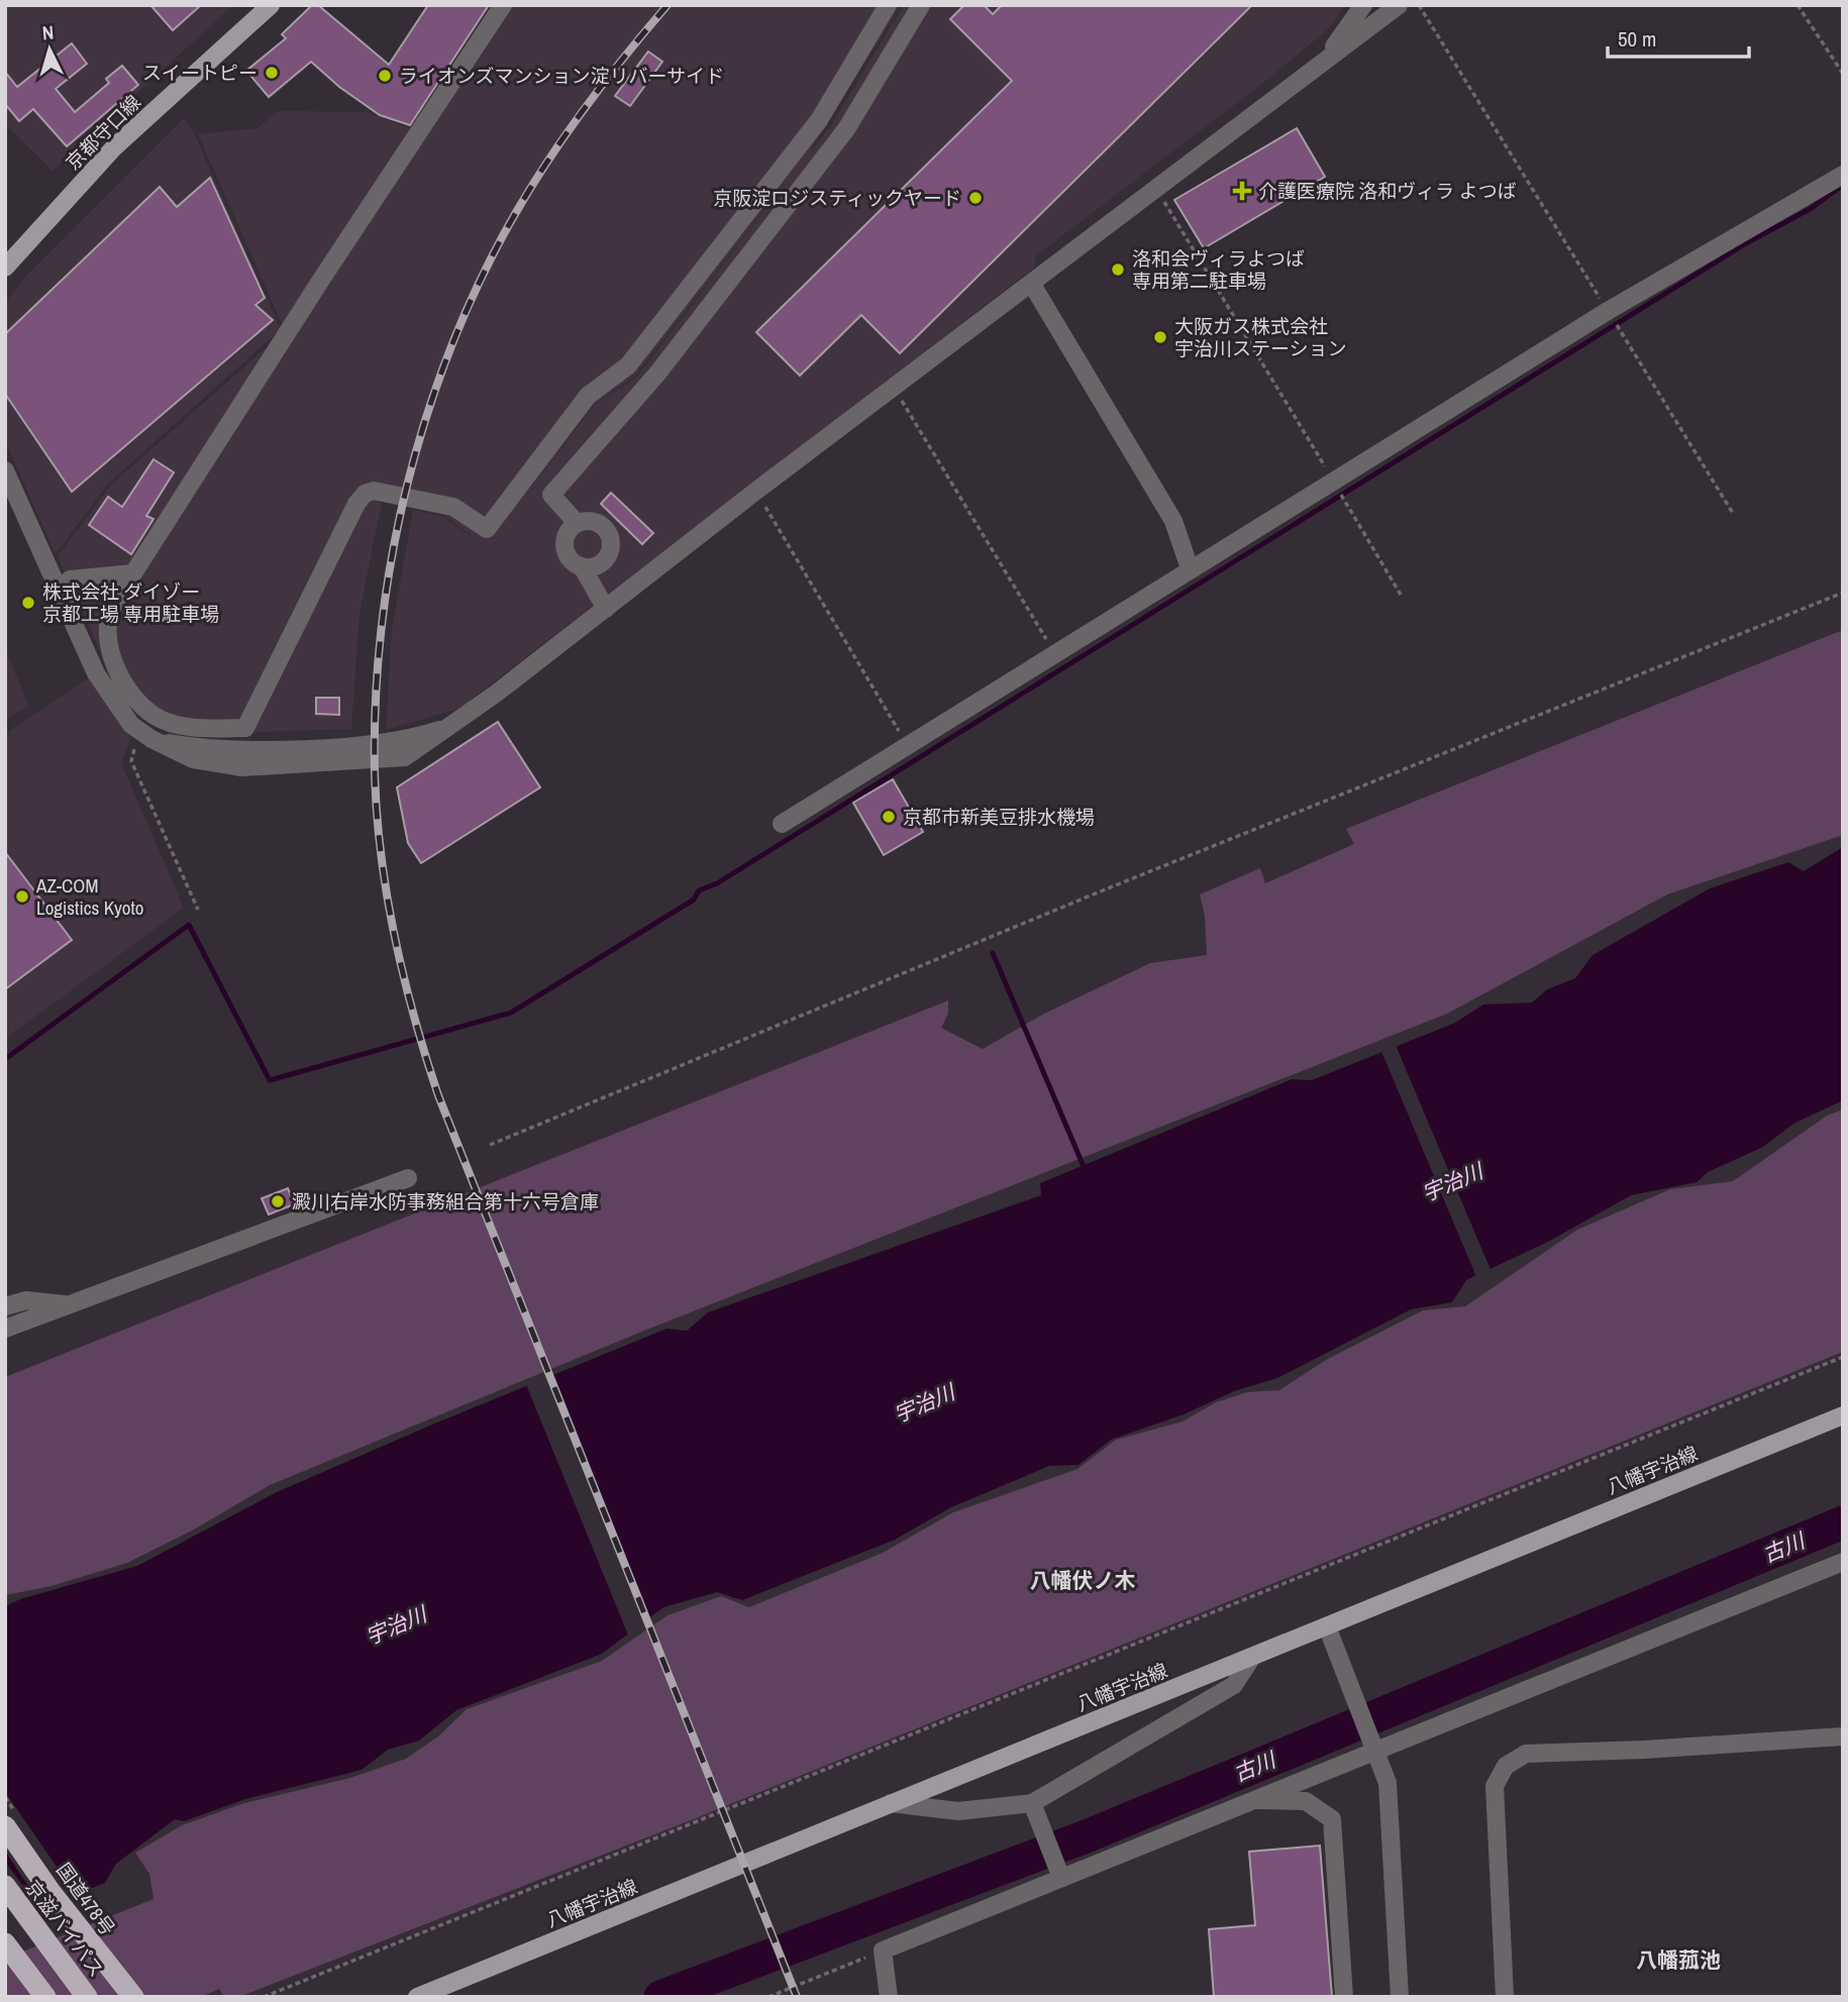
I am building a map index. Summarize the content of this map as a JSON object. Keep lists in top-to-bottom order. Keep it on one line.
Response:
{"streets":{"highway":["国道478号","京滋バイパス"],"main road":["京都守口線","八幡宇治線"]},"districts":["八幡伏ノ木","八幡菰池"],"water":["宇治川","古川"],"places":{"other":["スイートピー","ライオンズマンション淀リバーサイド","京阪淀ロジスティックヤード","洛和会ヴィラよつば 専用第二駐車場","大阪ガス株式会社 宇治川ステーション","株式会社 ダイゾー 京都工場 専用駐車場","京都市新美豆排水機場","AZ-COM Logistics Kyoto","澱川右岸水防事務組合第十六号倉庫"],"health":["介護医療院 洛和ヴィラ よつば"]},"scale_bar":"50 m","north":"top"}
